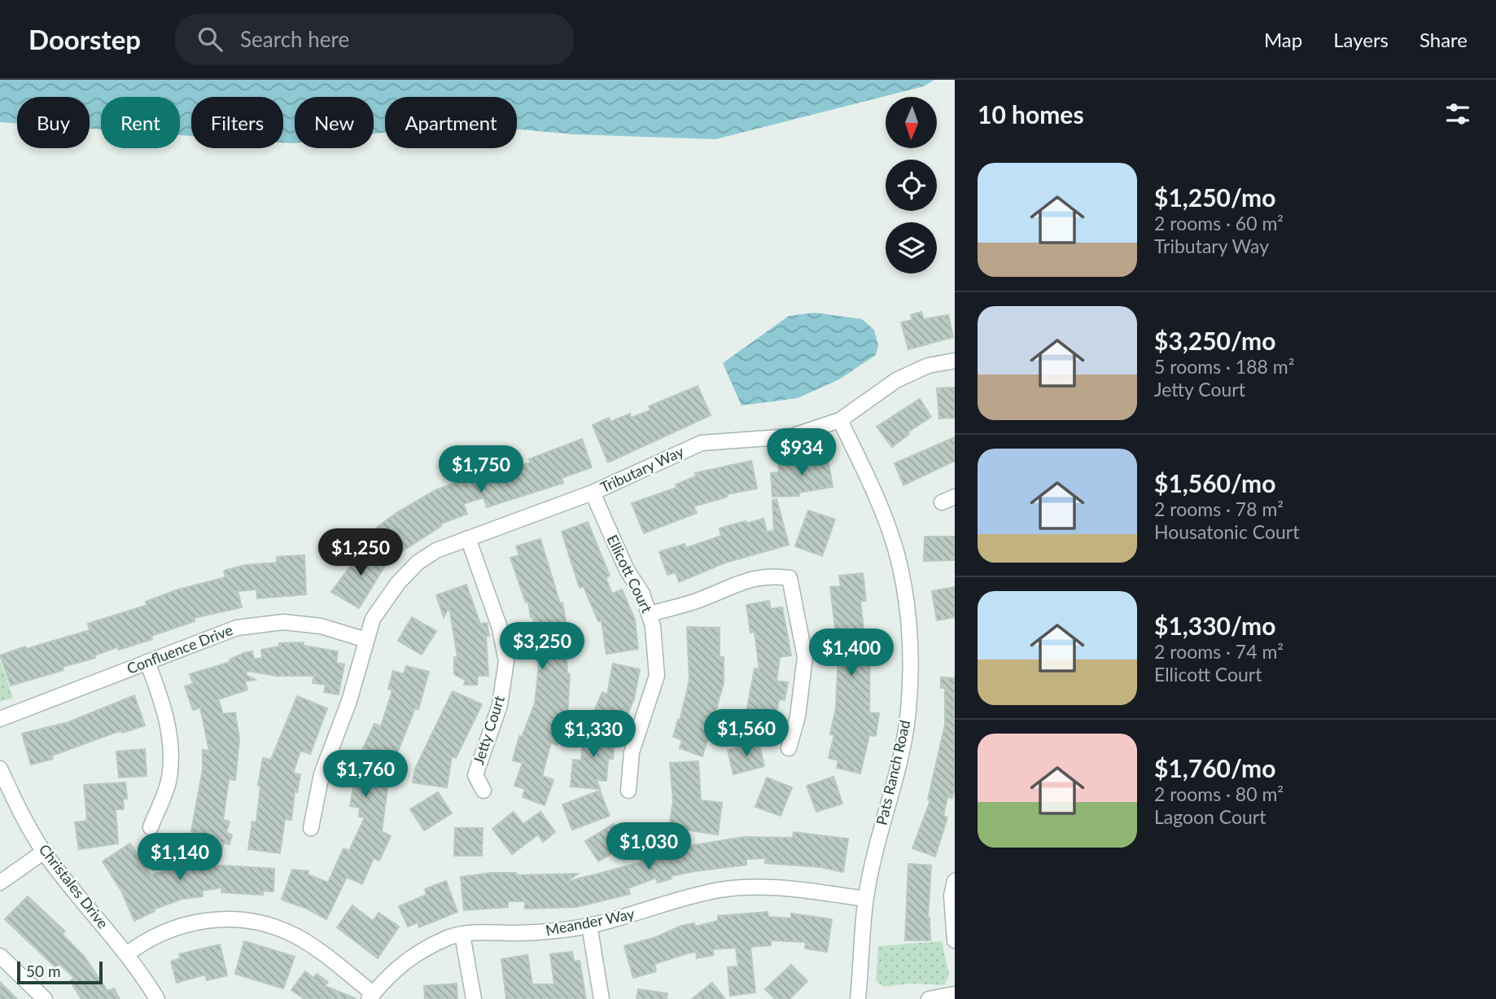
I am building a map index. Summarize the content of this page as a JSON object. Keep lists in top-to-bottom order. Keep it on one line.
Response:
{"streets":{"street":["Tributary Way","Ellicott Court","Confluence Drive","Jetty Court","Pats Ranch Road","Christales Drive","Meander Way"]},"crossings":[["Tributary Way","Ellicott Court"],["Tributary Way","Confluence Drive"],["Tributary Way","Jetty Court"],["Tributary Way","Pats Ranch Road"],["Pats Ranch Road","Meander Way"]],"scale_bar":"50 m","north":"bottom","page":{"header":"Doorstep","search":"Search here","nav":["Map","Layers","Share"],"heading":"10 homes","chip":["Buy","Rent","Filters","New","Apartment"],"list":[{"name":"$1,250/mo","note":"2 rooms · 60 m² · Tributary Way"},{"name":"$3,250/mo","note":"5 rooms · 188 m² · Jetty Court"},{"name":"$1,560/mo","note":"2 rooms · 78 m² · Housatonic Court"},{"name":"$1,330/mo","note":"2 rooms · 74 m² · Ellicott Court"},{"name":"$1,760/mo","note":"2 rooms · 80 m² · Lagoon Court"}],"price":["$934","$1,750","$1,250","$3,250","$1,400","$1,560","$1,330","$1,760","$1,030","$1,140"],"scale":"50 m"}}
